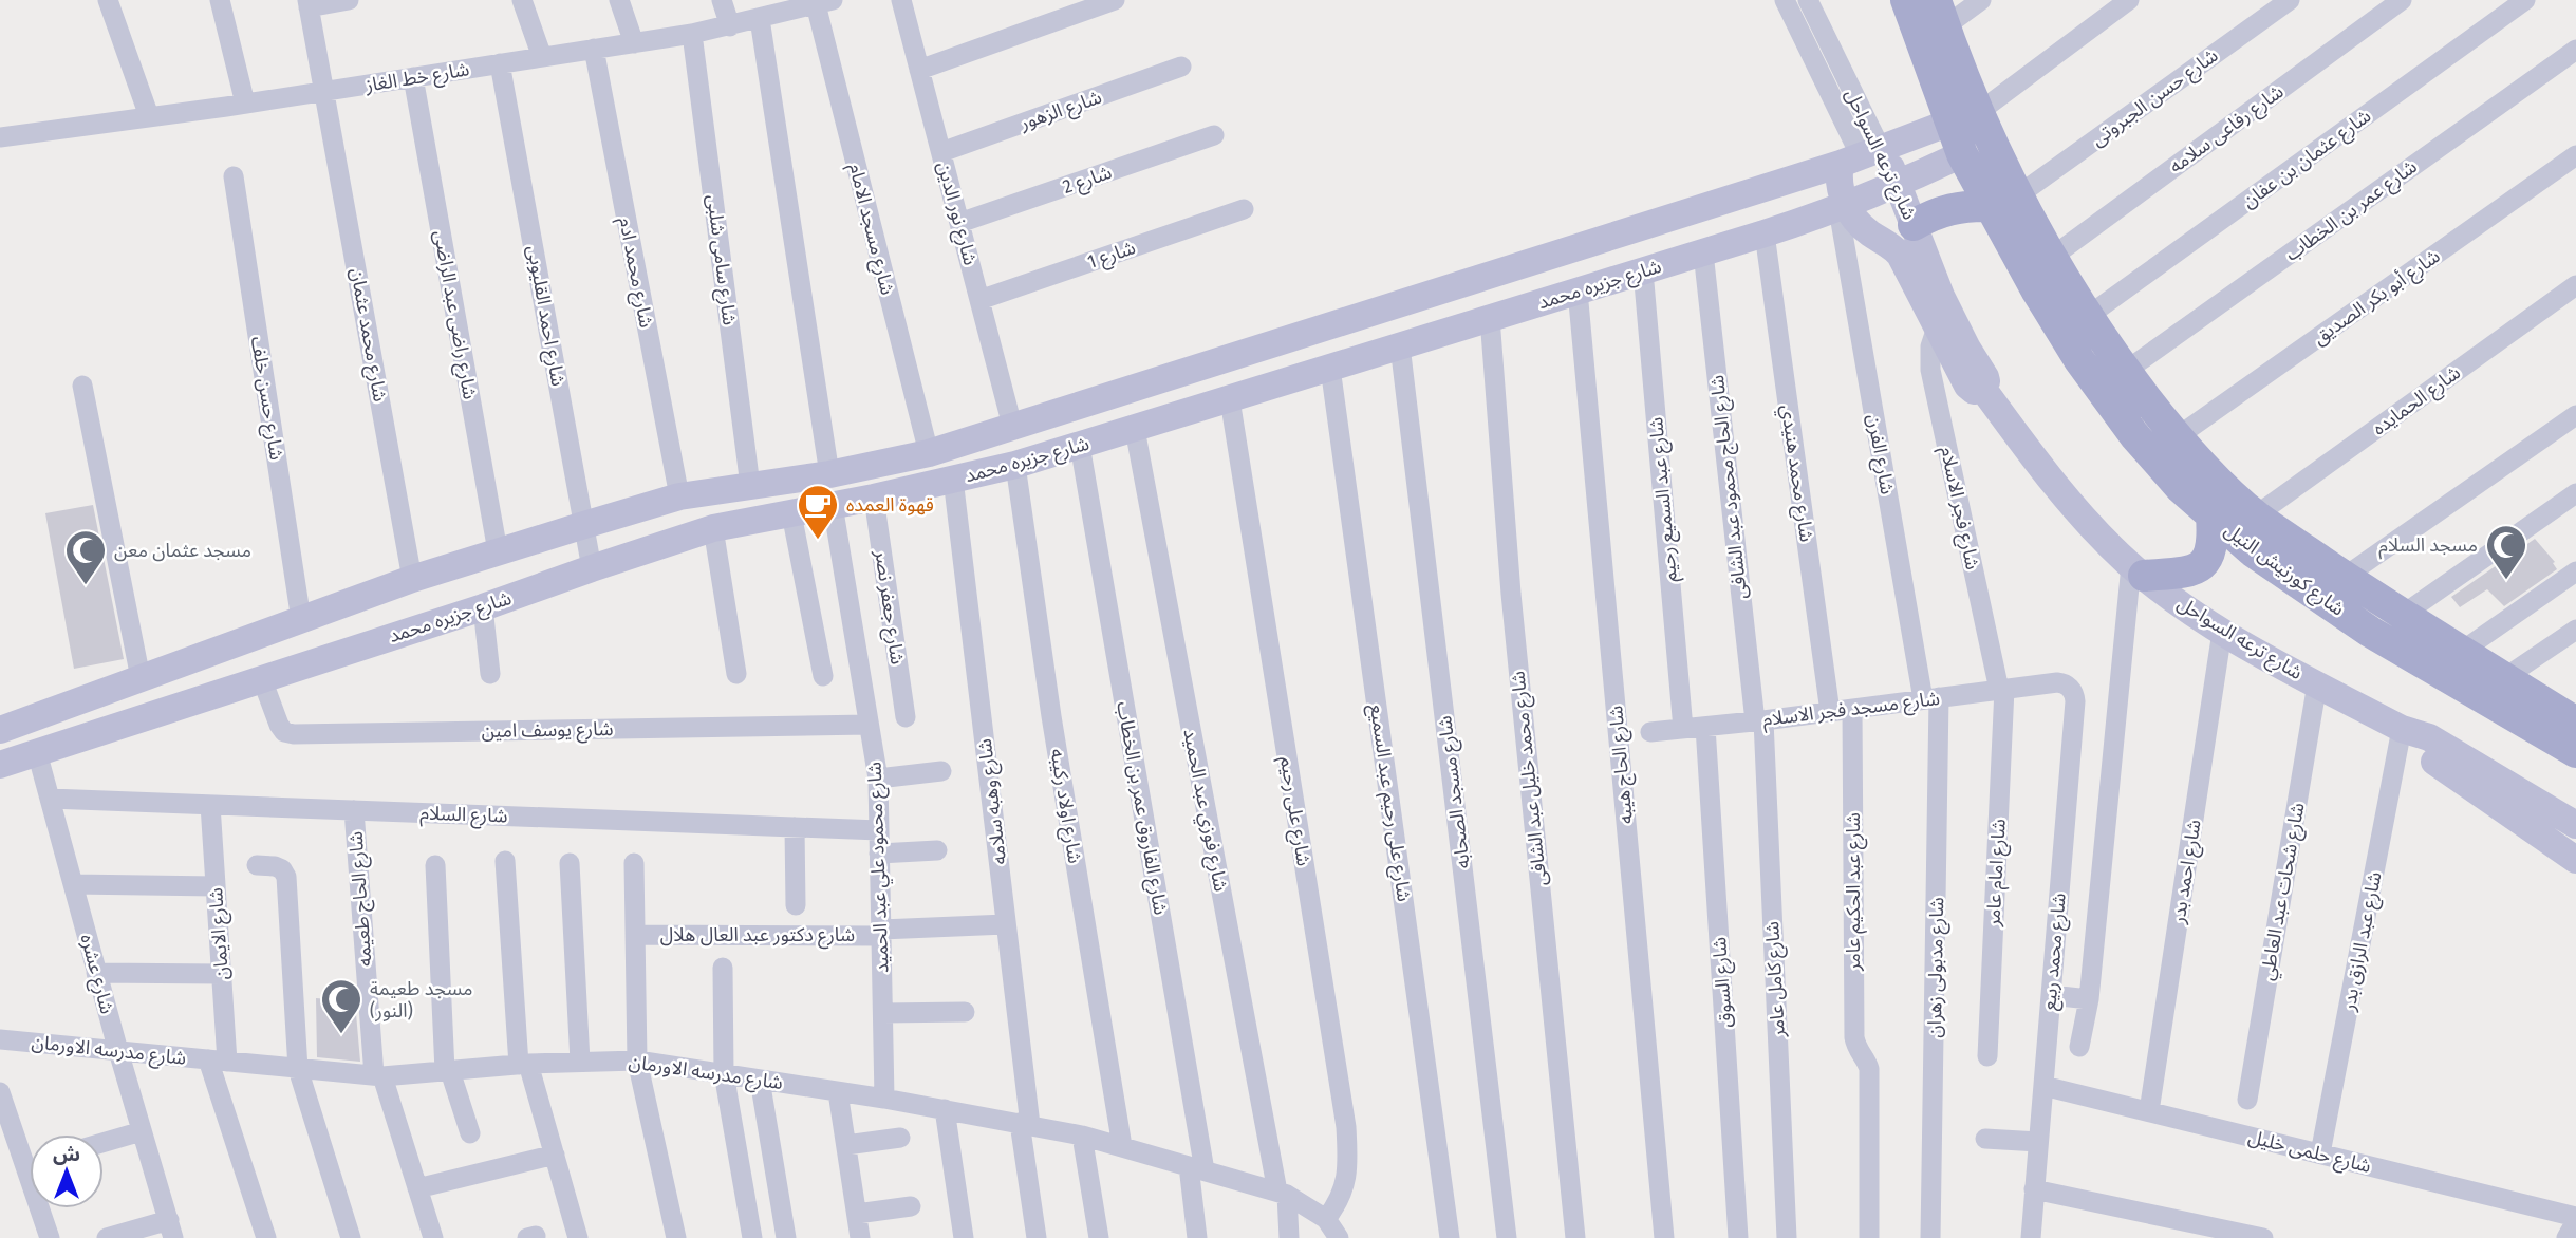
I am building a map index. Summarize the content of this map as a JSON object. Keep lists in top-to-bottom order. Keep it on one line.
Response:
{"streets":{"main road":["شارع ترعه السواحل","شارع جزيره محمد","شارع كورنيش النيل"],"street":["شارع خط الغاز","شارع حسن الجبروتى","شارع الزهور","شارع رفاعى سلامه","شارع عثمان بن عفان","شارع 2","شارع عمر بن الخطاب","شارع نور الدين","شارع مسجد الامام","شارع 1","شارع سامى شلبى","شارع محمد ادم","شارع أبو بكر الصديق","شارع راضى عبد الراضى","شارع احمد القليوبى","شارع محمد عثمان","شارع حسن خلف","شارع الحمايده","شارع الفرن","شارع محمد هنيدي","شارع الحاج محمود عبد الشافى","شارع عبد السميع رحيم","شارع فجر الاسلام","شارع جعفر نصر","شارع مسجد فجر الاسلام","شارع يوسف امين","شارع الحاج هيبه","شارع محمد خليل عبد الشافى","شارع مسجد الصحابه","شارع وهبه سلامه","شارع على رحيم عبد السميع","شارع اولاد ركيبه","شارع الفاروق عمر بن الخطاب","شارع فوزي عبد الحميد","شارع على رحيم","شارع السلام","شارع محمود علي عبد الحميد","شارع احمد بدر","شارع امام عامر","شارع عبد الحكيم عامر","شارع شحات عبد العاطي","شارع الحاج طعيمه","شارع الايمان","شارع دكتور عبد العال هلال","شارع عبد الرازق بدر","شارع محمد ربيع","شارع مدبولى زهران","شارع عشره","شارع كامل عامر","شارع السوق","شارع مدرسه الاورمان","شارع حلمى خليل"]},"crossings":[["شارع خط الغاز","شارع مسجد الامام"],["شارع خط الغاز","شارع سامى شلبى"],["شارع خط الغاز","شارع محمد ادم"],["شارع خط الغاز","شارع راضى عبد الراضى"],["شارع خط الغاز","شارع احمد القليوبى"],["شارع خط الغاز","شارع محمد عثمان"],["شارع حسن الجبروتى","شارع كورنيش النيل"],["شارع الزهور","شارع نور الدين"],["شارع رفاعى سلامه","شارع كورنيش النيل"],["شارع ترعه السواحل","شارع جزيره محمد"],["شارع ترعه السواحل","شارع الفرن"],["شارع ترعه السواحل","شارع فجر الاسلام"],["شارع ترعه السواحل","شارع احمد بدر"],["شارع ترعه السواحل","شارع شحات عبد العاطي"],["شارع ترعه السواحل","شارع عبد الرازق بدر"],["شارع ترعه السواحل","شارع محمد ربيع"],["شارع عثمان بن عفان","شارع كورنيش النيل"],["شارع 2","شارع نور الدين"],["شارع عمر بن الخطاب","شارع كورنيش النيل"],["شارع نور الدين","شارع 1"],["شارع نور الدين","شارع جزيره محمد"],["شارع مسجد الامام","شارع جزيره محمد"],["شارع سامى شلبى","شارع جزيره محمد"],["شارع محمد ادم","شارع جزيره محمد"],["شارع جزيره محمد","شارع راضى عبد الراضى"],["شارع جزيره محمد","شارع احمد القليوبى"],["شارع جزيره محمد","شارع محمد عثمان"],["شارع جزيره محمد","شارع حسن خلف"],["شارع جزيره محمد","شارع الفرن"],["شارع جزيره محمد","شارع محمد هنيدي"],["شارع جزيره محمد","شارع الحاج محمود عبد الشافى"],["شارع جزيره محمد","شارع عبد السميع رحيم"],["شارع جزيره محمد","شارع كورنيش النيل"],["شارع جزيره محمد","شارع جعفر نصر"],["شارع جزيره محمد","شارع يوسف امين"],["شارع جزيره محمد","شارع الحاج هيبه"],["شارع جزيره محمد","شارع محمد خليل عبد الشافى"],["شارع جزيره محمد","شارع مسجد الصحابه"],["شارع جزيره محمد","شارع وهبه سلامه"],["شارع جزيره محمد","شارع على رحيم عبد السميع"],["شارع جزيره محمد","شارع اولاد ركيبه"],["شارع جزيره محمد","شارع الفاروق عمر بن الخطاب"],["شارع جزيره محمد","شارع فوزي عبد الحميد"],["شارع جزيره محمد","شارع على رحيم"],["شارع جزيره محمد","شارع محمود علي عبد الحميد"],["شارع جزيره محمد","شارع عشره"],["شارع أبو بكر الصديق","شارع كورنيش النيل"],["شارع الحمايده","شارع كورنيش النيل"],["شارع الفرن","شارع مسجد فجر الاسلام"],["شارع الفرن","شارع مدبولى زهران"],["شارع محمد هنيدي","شارع مسجد فجر الاسلام"],["شارع الحاج محمود عبد الشافى","شارع مسجد فجر الاسلام"],["شارع الحاج محمود عبد الشافى","شارع كامل عامر"],["شارع عبد السميع رحيم","شارع مسجد فجر الاسلام"],["شارع فجر الاسلام","شارع مسجد فجر الاسلام"],["شارع فجر الاسلام","شارع امام عامر"],["شارع مسجد فجر الاسلام","شارع امام عامر"],["شارع مسجد فجر الاسلام","شارع عبد الحكيم عامر"],["شارع مسجد فجر الاسلام","شارع محمد ربيع"],["شارع مسجد فجر الاسلام","شارع مدبولى زهران"],["شارع مسجد فجر الاسلام","شارع كامل عامر"],["شارع مسجد فجر الاسلام","شارع السوق"],["شارع يوسف امين","شارع محمود علي عبد الحميد"],["شارع وهبه سلامه","شارع دكتور عبد العال هلال"],["شارع وهبه سلامه","شارع مدرسه الاورمان"],["شارع اولاد ركيبه","شارع مدرسه الاورمان"],["شارع الفاروق عمر بن الخطاب","شارع مدرسه الاورمان"],["شارع فوزي عبد الحميد","شارع مدرسه الاورمان"],["شارع على رحيم","شارع مدرسه الاورمان"],["شارع السلام","شارع محمود علي عبد الحميد"],["شارع السلام","شارع الحاج طعيمه"],["شارع السلام","شارع الايمان"],["شارع السلام","شارع عشره"],["شارع محمود علي عبد الحميد","شارع دكتور عبد العال هلال"],["شارع محمود علي عبد الحميد","شارع مدرسه الاورمان"],["شارع احمد بدر","شارع حلمى خليل"],["شارع الحاج طعيمه","شارع مدرسه الاورمان"],["شارع الايمان","شارع مدرسه الاورمان"],["شارع عبد الرازق بدر","شارع حلمى خليل"],["شارع محمد ربيع","شارع حلمى خليل"],["شارع عشره","شارع مدرسه الاورمان"]],"places":{"cafe":["قهوة العمده"],"mosque":["مسجد السلام","مسجد عثمان معن","مسجد طعيمة (النور)"]},"north":"top"}
